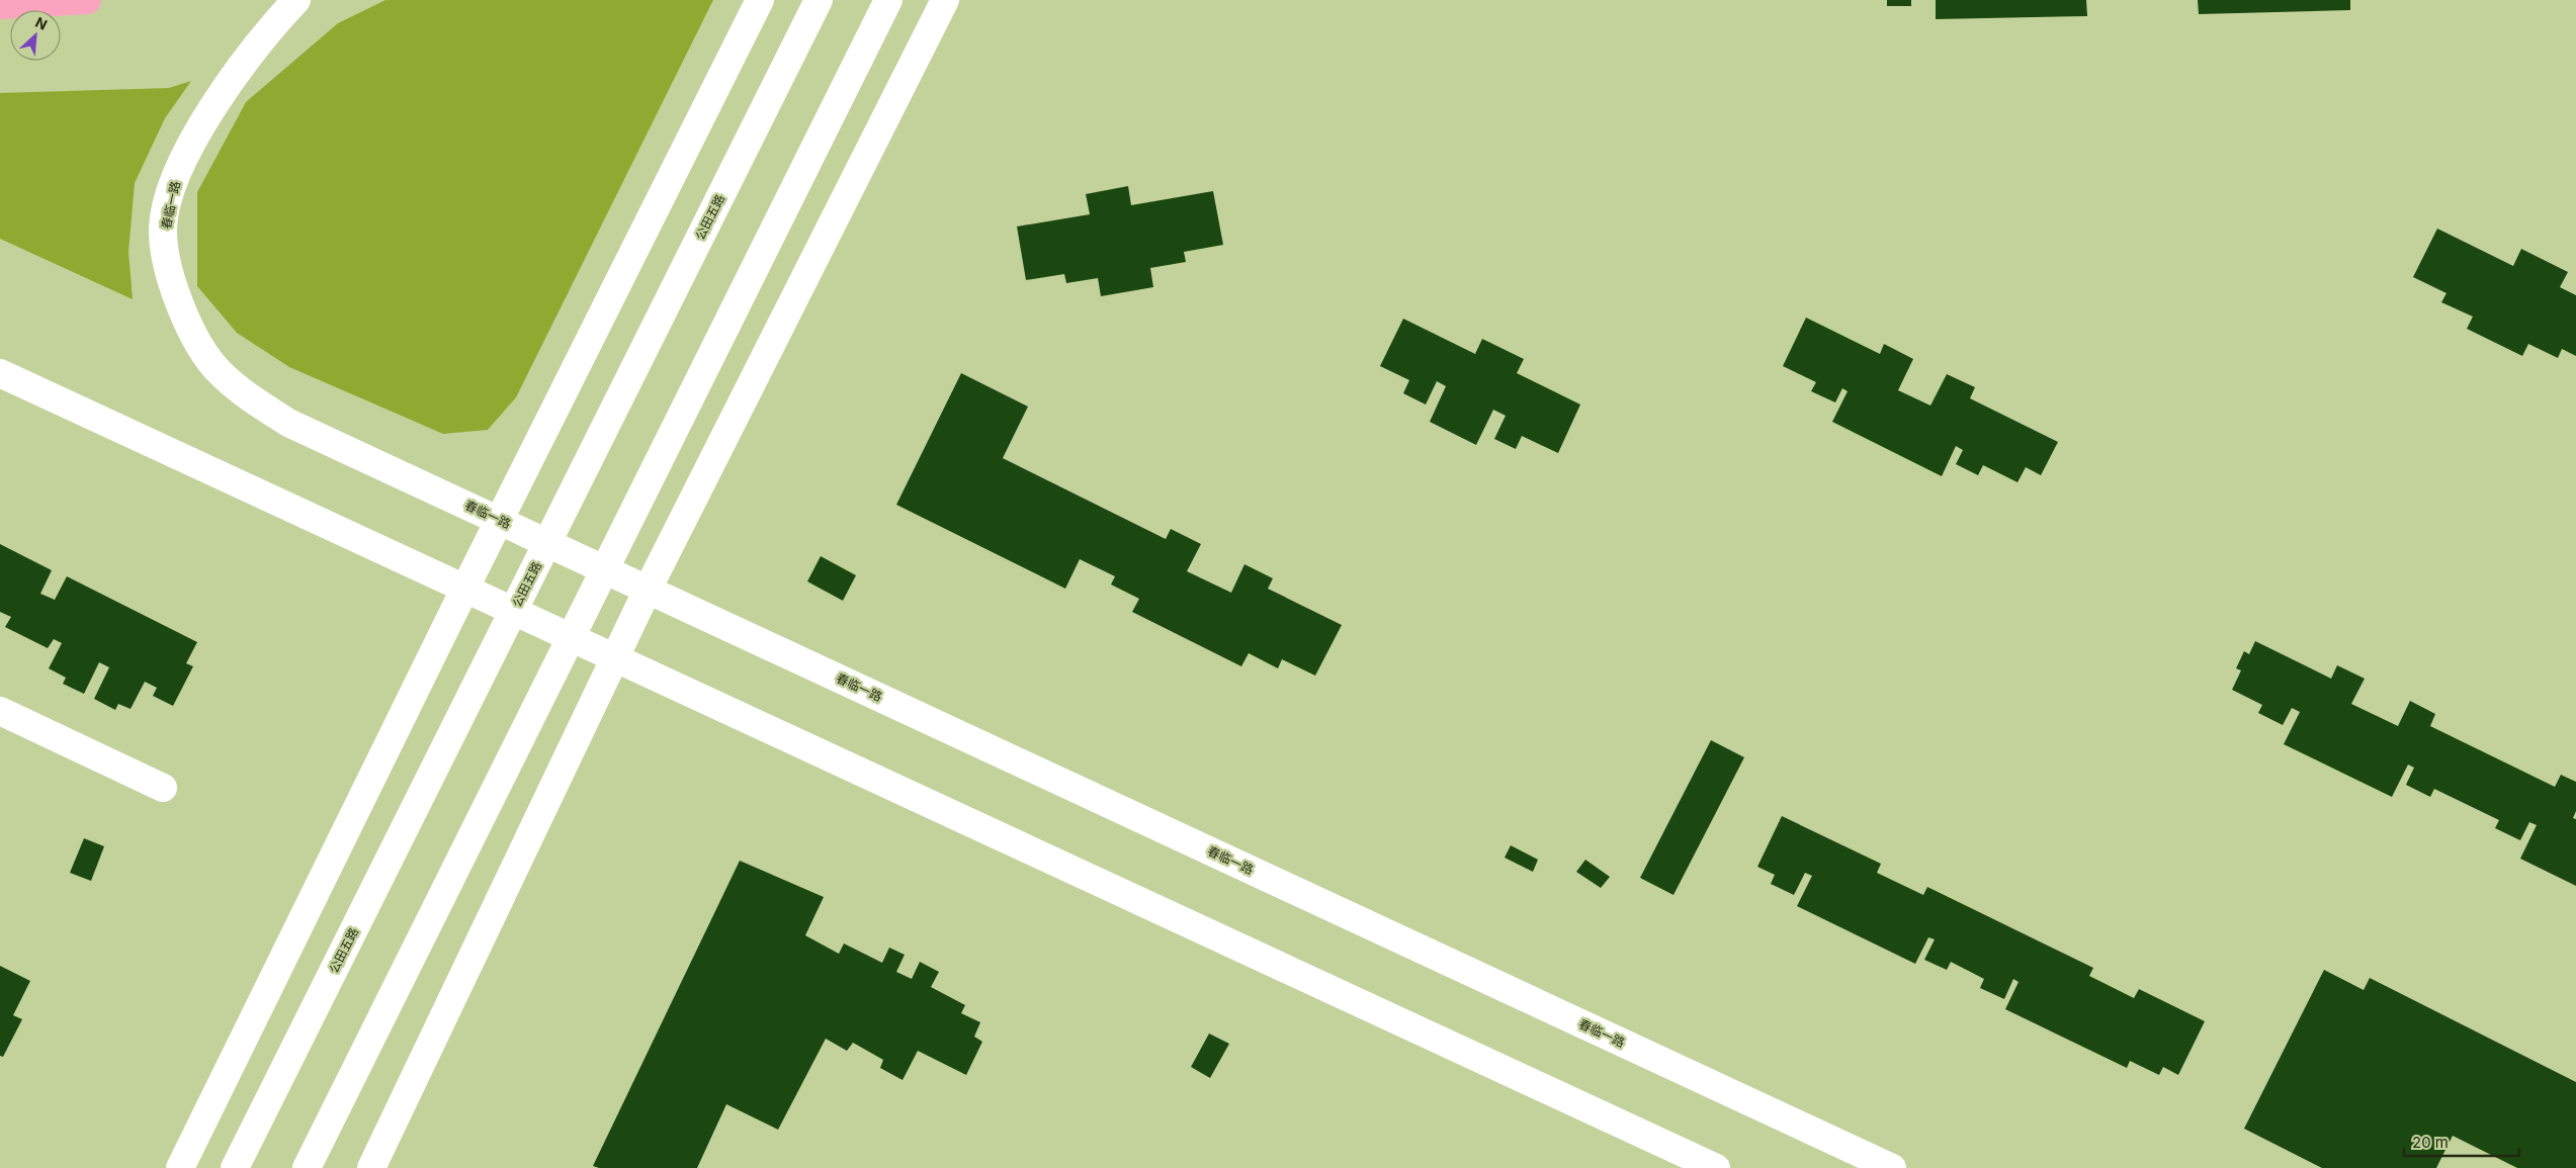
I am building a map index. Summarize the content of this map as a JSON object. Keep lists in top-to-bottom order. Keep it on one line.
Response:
{"streets":{"main road":["春临一路","公田五路"]},"scale_bar":"20 m","north":"top right"}
